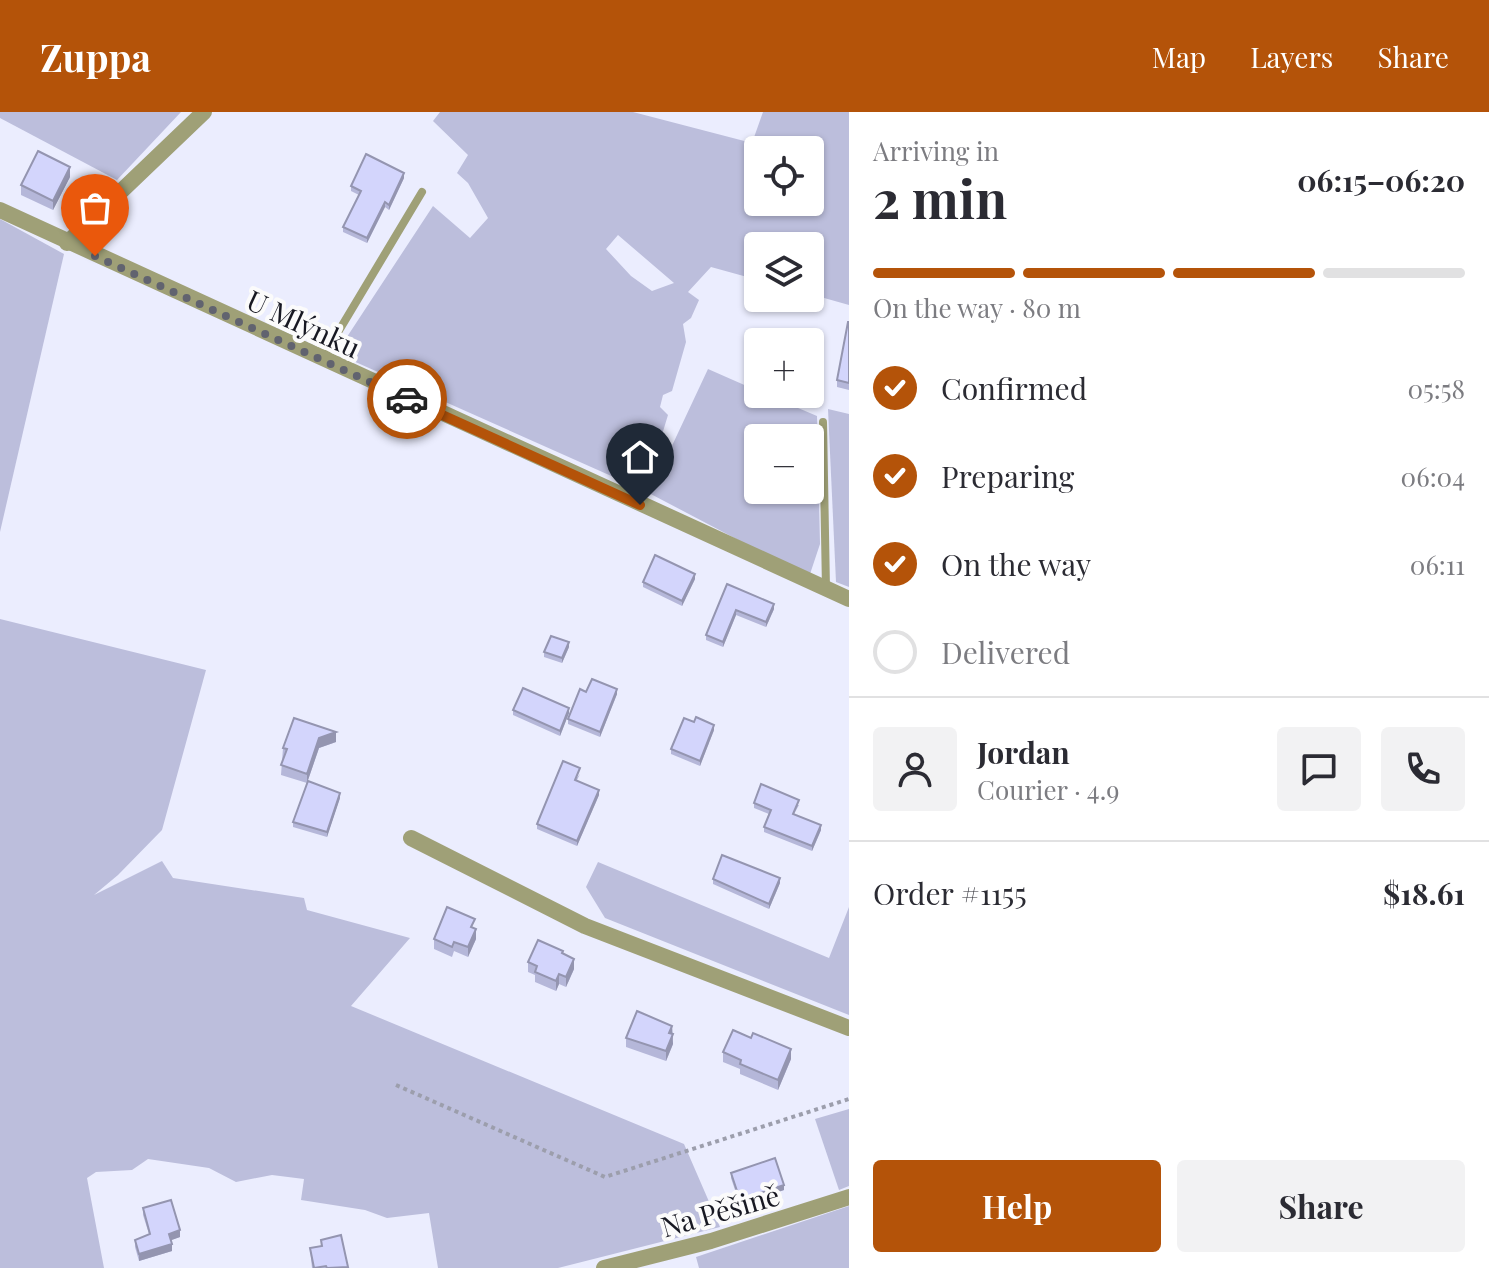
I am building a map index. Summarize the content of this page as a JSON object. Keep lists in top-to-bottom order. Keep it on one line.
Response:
{"streets":{"street":["U Mlýnku","Na Pěšině"]},"page":{"header":"Zuppa","nav":["Map","Layers","Share"],"heading":["2 min","Arriving in","06:15–06:20"],"panel":["Jordan","Courier · 4.9","Order #1155","$18.61"],"map_buttons":["+","−"],"bar":"On the way · 80 m","list":[["Confirmed","05:58"],["Preparing","06:04"],["On the way","06:11"],"Delivered"],"buttons":["Help","Share"]}}
